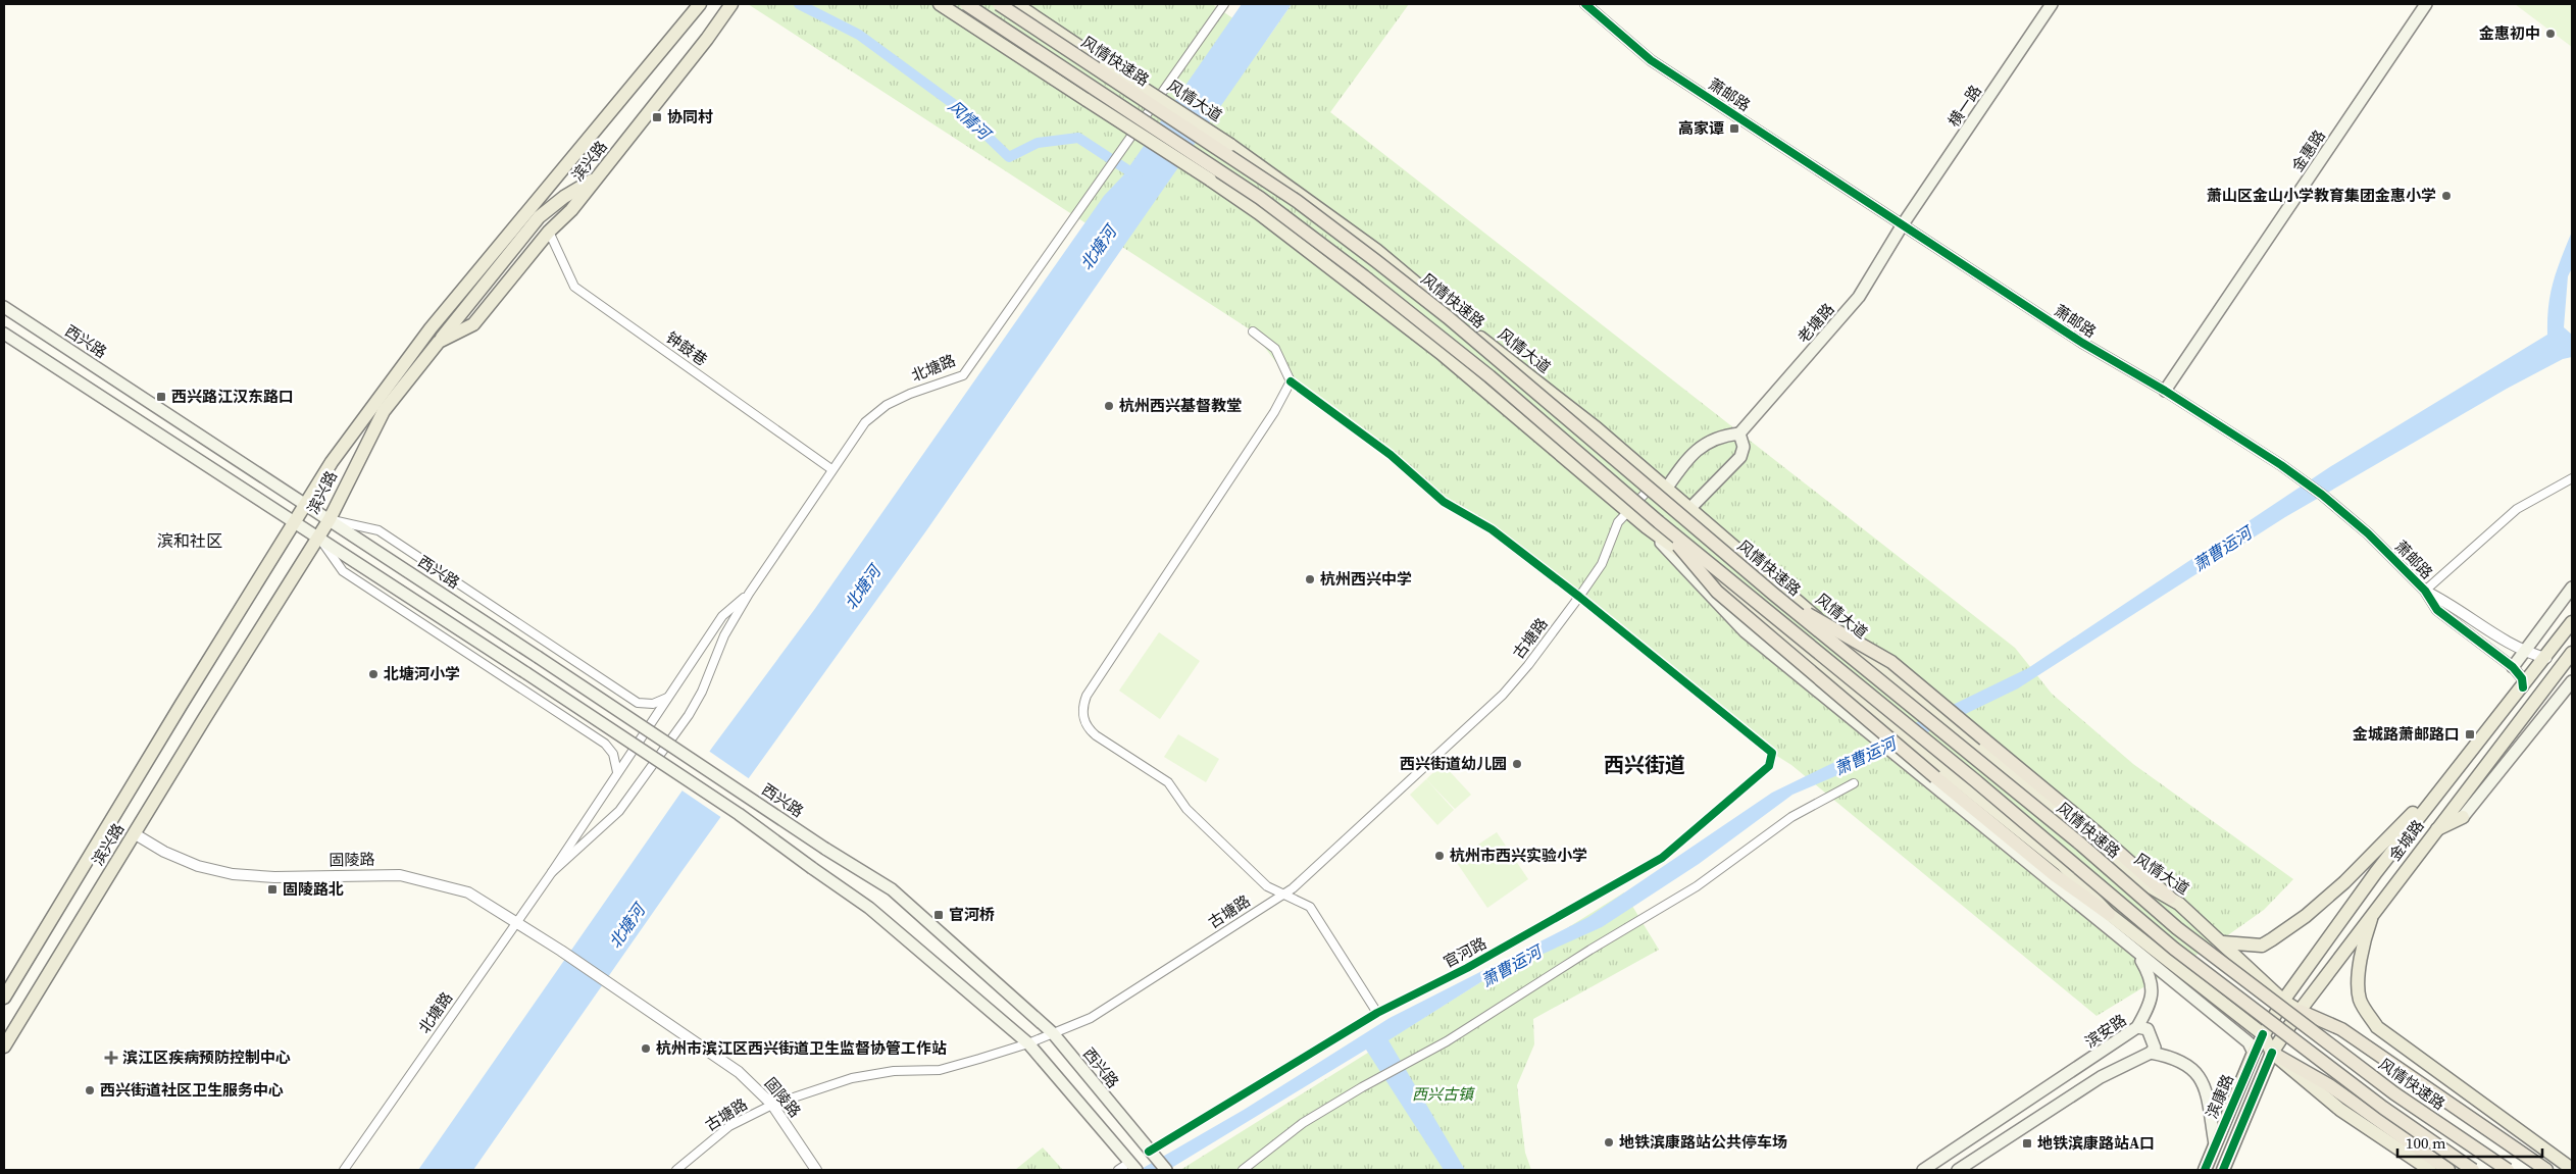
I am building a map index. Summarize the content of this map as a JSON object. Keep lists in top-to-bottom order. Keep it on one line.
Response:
{"streets":{"highway":["风情快速路"],"main road":["风情大道","横一路","金惠路","滨兴路","老塘路","西兴路","金城路","滨安路","滨康路"],"street":["萧邮路","钟鼓巷","北塘路","古塘路","固陵路","官河路"]},"crossings":[["萧邮路","横一路"],["萧邮路","金惠路"],["萧邮路","老塘路"],["萧邮路","金城路"],["风情大道","古塘路"],["风情大道","金城路"],["风情大道","滨康路"],["横一路","老塘路"],["滨兴路","西兴路"],["滨兴路","钟鼓巷"],["滨兴路","固陵路"],["西兴路","北塘路"],["西兴路","古塘路"],["西兴路","官河路"],["钟鼓巷","北塘路"],["北塘路","固陵路"],["古塘路","固陵路"],["古塘路","官河路"],["金城路","滨康路"]],"districts":["滨和社区","西兴街道"],"water":["风情河","北塘河","萧曹运河"],"parks":["西兴古镇"],"places":{"other":["金惠初中","萧山区金山小学教育集团金惠小学","杭州西兴基督教堂","杭州西兴中学","北塘河小学","西兴街道幼儿园","杭州市西兴实验小学","杭州市滨江区西兴街道卫生监督协管工作站","西兴街道社区卫生服务中心","地铁滨康路站公共停车场"],"transit":["协同村","高家谭","西兴路江汉东路口","金城路萧邮路口","固陵路北","官河桥","地铁滨康路站A口"],"health":["滨江区疾病预防控制中心"]},"scale_bar":"100 m"}
